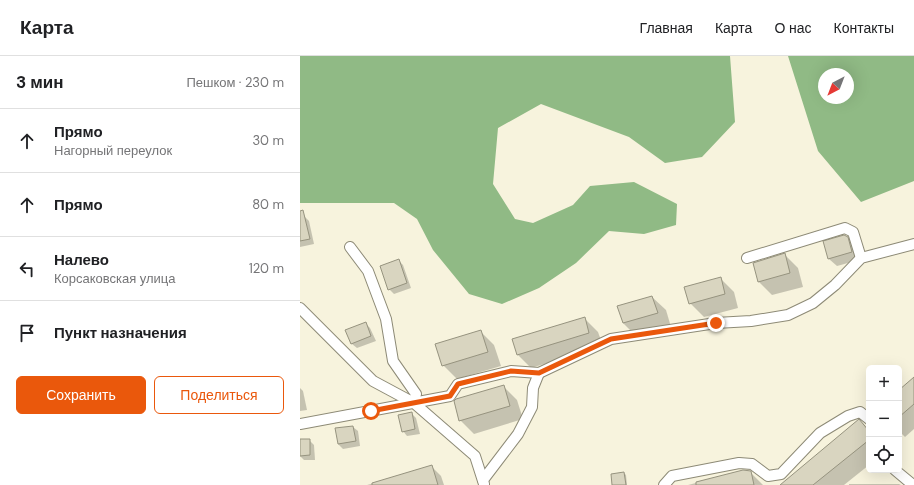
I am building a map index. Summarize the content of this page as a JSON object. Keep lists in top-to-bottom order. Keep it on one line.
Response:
{"north":"bottom left","page":{"header":"Карта","nav":["Главная","Карта","О нас","Контакты"],"heading":["3 мин","Пешком · 230 m"],"list":[["Прямо","Нагорный переулок","30 m"],["Прямо","80 m"],["Налево","Корсаковская улица","120 m"],"Пункт назначения"],"buttons":["Сохранить","Поделиться"],"map_buttons":["+","−"]}}
